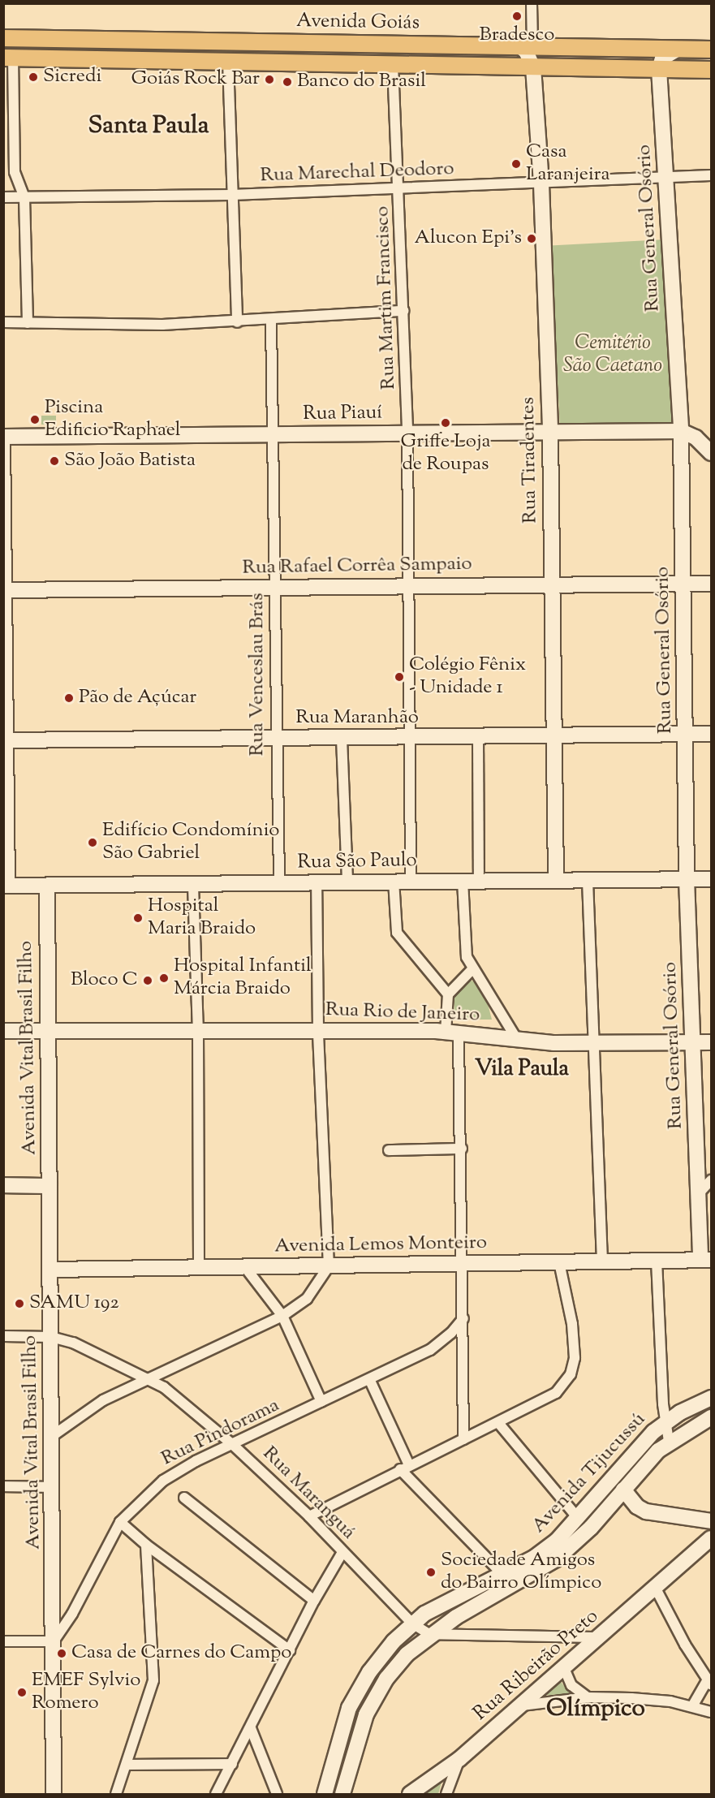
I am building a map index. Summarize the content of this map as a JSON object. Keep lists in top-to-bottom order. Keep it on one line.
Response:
{"streets":{"main road":["Avenida Goiás"],"street":["Rua Marechal Deodoro","Rua General Osório","Rua Martim Francisco","Rua Piauí","Rua Tiradentes","Rua Rafael Corrêa Sampaio","Rua Venceslau Brás","Rua Maranhão","Rua São Paulo","Rua Rio de Janeiro","Avenida Vital Brasil Filho","Avenida Lemos Monteiro","Rua Pindorama","Avenida Tijucussú","Rua Maranguá","Rua Ribeirão Preto"]},"crossings":[["Avenida Goiás","Rua Tiradentes"],["Rua Marechal Deodoro","Rua General Osório"],["Rua Marechal Deodoro","Rua Martim Francisco"],["Rua Marechal Deodoro","Rua Tiradentes"],["Rua General Osório","Rua Piauí"],["Rua General Osório","Rua Rafael Corrêa Sampaio"],["Rua General Osório","Rua Maranhão"],["Rua General Osório","Rua São Paulo"],["Rua General Osório","Rua Rio de Janeiro"],["Rua General Osório","Avenida Lemos Monteiro"],["Rua Martim Francisco","Rua Piauí"],["Rua Martim Francisco","Rua Rafael Corrêa Sampaio"],["Rua Martim Francisco","Rua Maranhão"],["Rua Martim Francisco","Rua São Paulo"],["Rua Piauí","Rua Tiradentes"],["Rua Piauí","Rua Venceslau Brás"],["Rua Tiradentes","Rua Rafael Corrêa Sampaio"],["Rua Tiradentes","Rua Maranhão"],["Rua Tiradentes","Rua São Paulo"],["Rua Rafael Corrêa Sampaio","Rua Venceslau Brás"],["Rua Venceslau Brás","Rua Maranhão"],["Rua Venceslau Brás","Rua São Paulo"],["Rua São Paulo","Avenida Vital Brasil Filho"],["Rua Rio de Janeiro","Avenida Vital Brasil Filho"],["Avenida Vital Brasil Filho","Avenida Lemos Monteiro"],["Avenida Vital Brasil Filho","Rua Pindorama"],["Avenida Vital Brasil Filho","Rua Maranguá"],["Rua Pindorama","Rua Maranguá"],["Avenida Tijucussú","Rua Maranguá"]],"districts":["Santa Paula","Vila Paula","Olímpico"],"parks":["Cemitério São Caetano"],"places":["Bradesco","Sicredi","Goiás Rock Bar","Banco do Brasil","Casa Laranjeira","Alucon Epi's","Piscina Edificio Raphael","Griffe Loja de Roupas","São João Batista","Colégio Fênix - Unidade 1","Pão de Açúcar","Edifício Condomínio São Gabriel","Hospital Maria Braido","Hospital Infantil Márcia Braido","Bloco C","SAMU 192","Sociedade Amigos do Bairro Olímpico","Casa de Carnes do Campo","EMEF Sylvio Romero"]}
